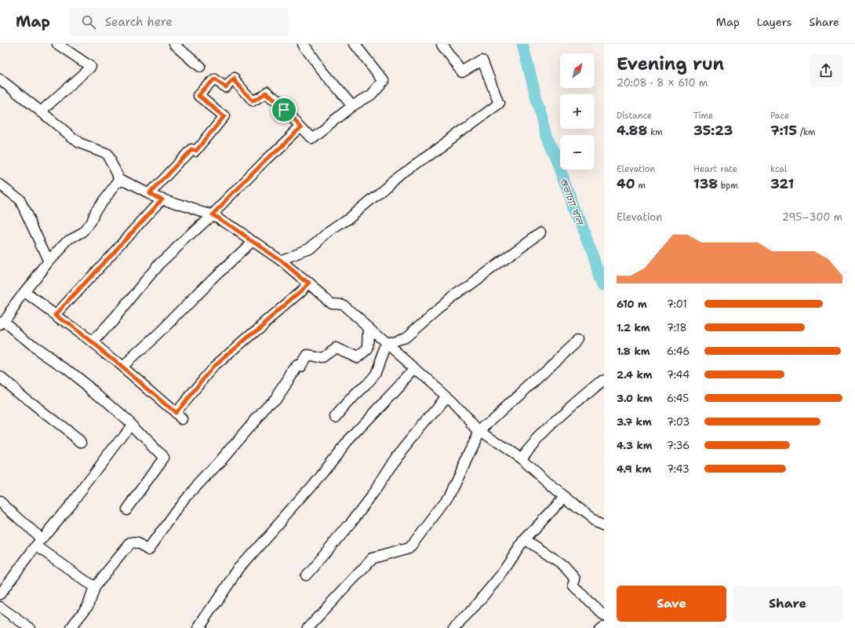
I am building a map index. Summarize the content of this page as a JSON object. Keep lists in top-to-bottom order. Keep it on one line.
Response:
{"water":["শুভাঢ্যা খাল"],"north":"top right","page":{"header":"Map","search":"Search here","nav":["Map","Layers","Share"],"heading":["Evening run","20:08 · 8 × 610 m"],"map_buttons":["+","−"],"stats":[["Distance","4.88 km"],["Time","35:23"],["Pace","7:15 /km"],["Elevation","40 m"],["Heart rate","138 bpm"],["kcal","321"]],"chart":["Elevation","295–300 m"],"list":[{"name":"610 m","note":"7:01"},{"name":"1.2 km","note":"7:18"},{"name":"1.8 km","note":"6:46"},{"name":"2.4 km","note":"7:44"},{"name":"3.0 km","note":"6:45"},{"name":"3.7 km","note":"7:03"},{"name":"4.3 km","note":"7:36"},{"name":"4.9 km","note":"7:43"}],"buttons":["Save","Share"]}}
